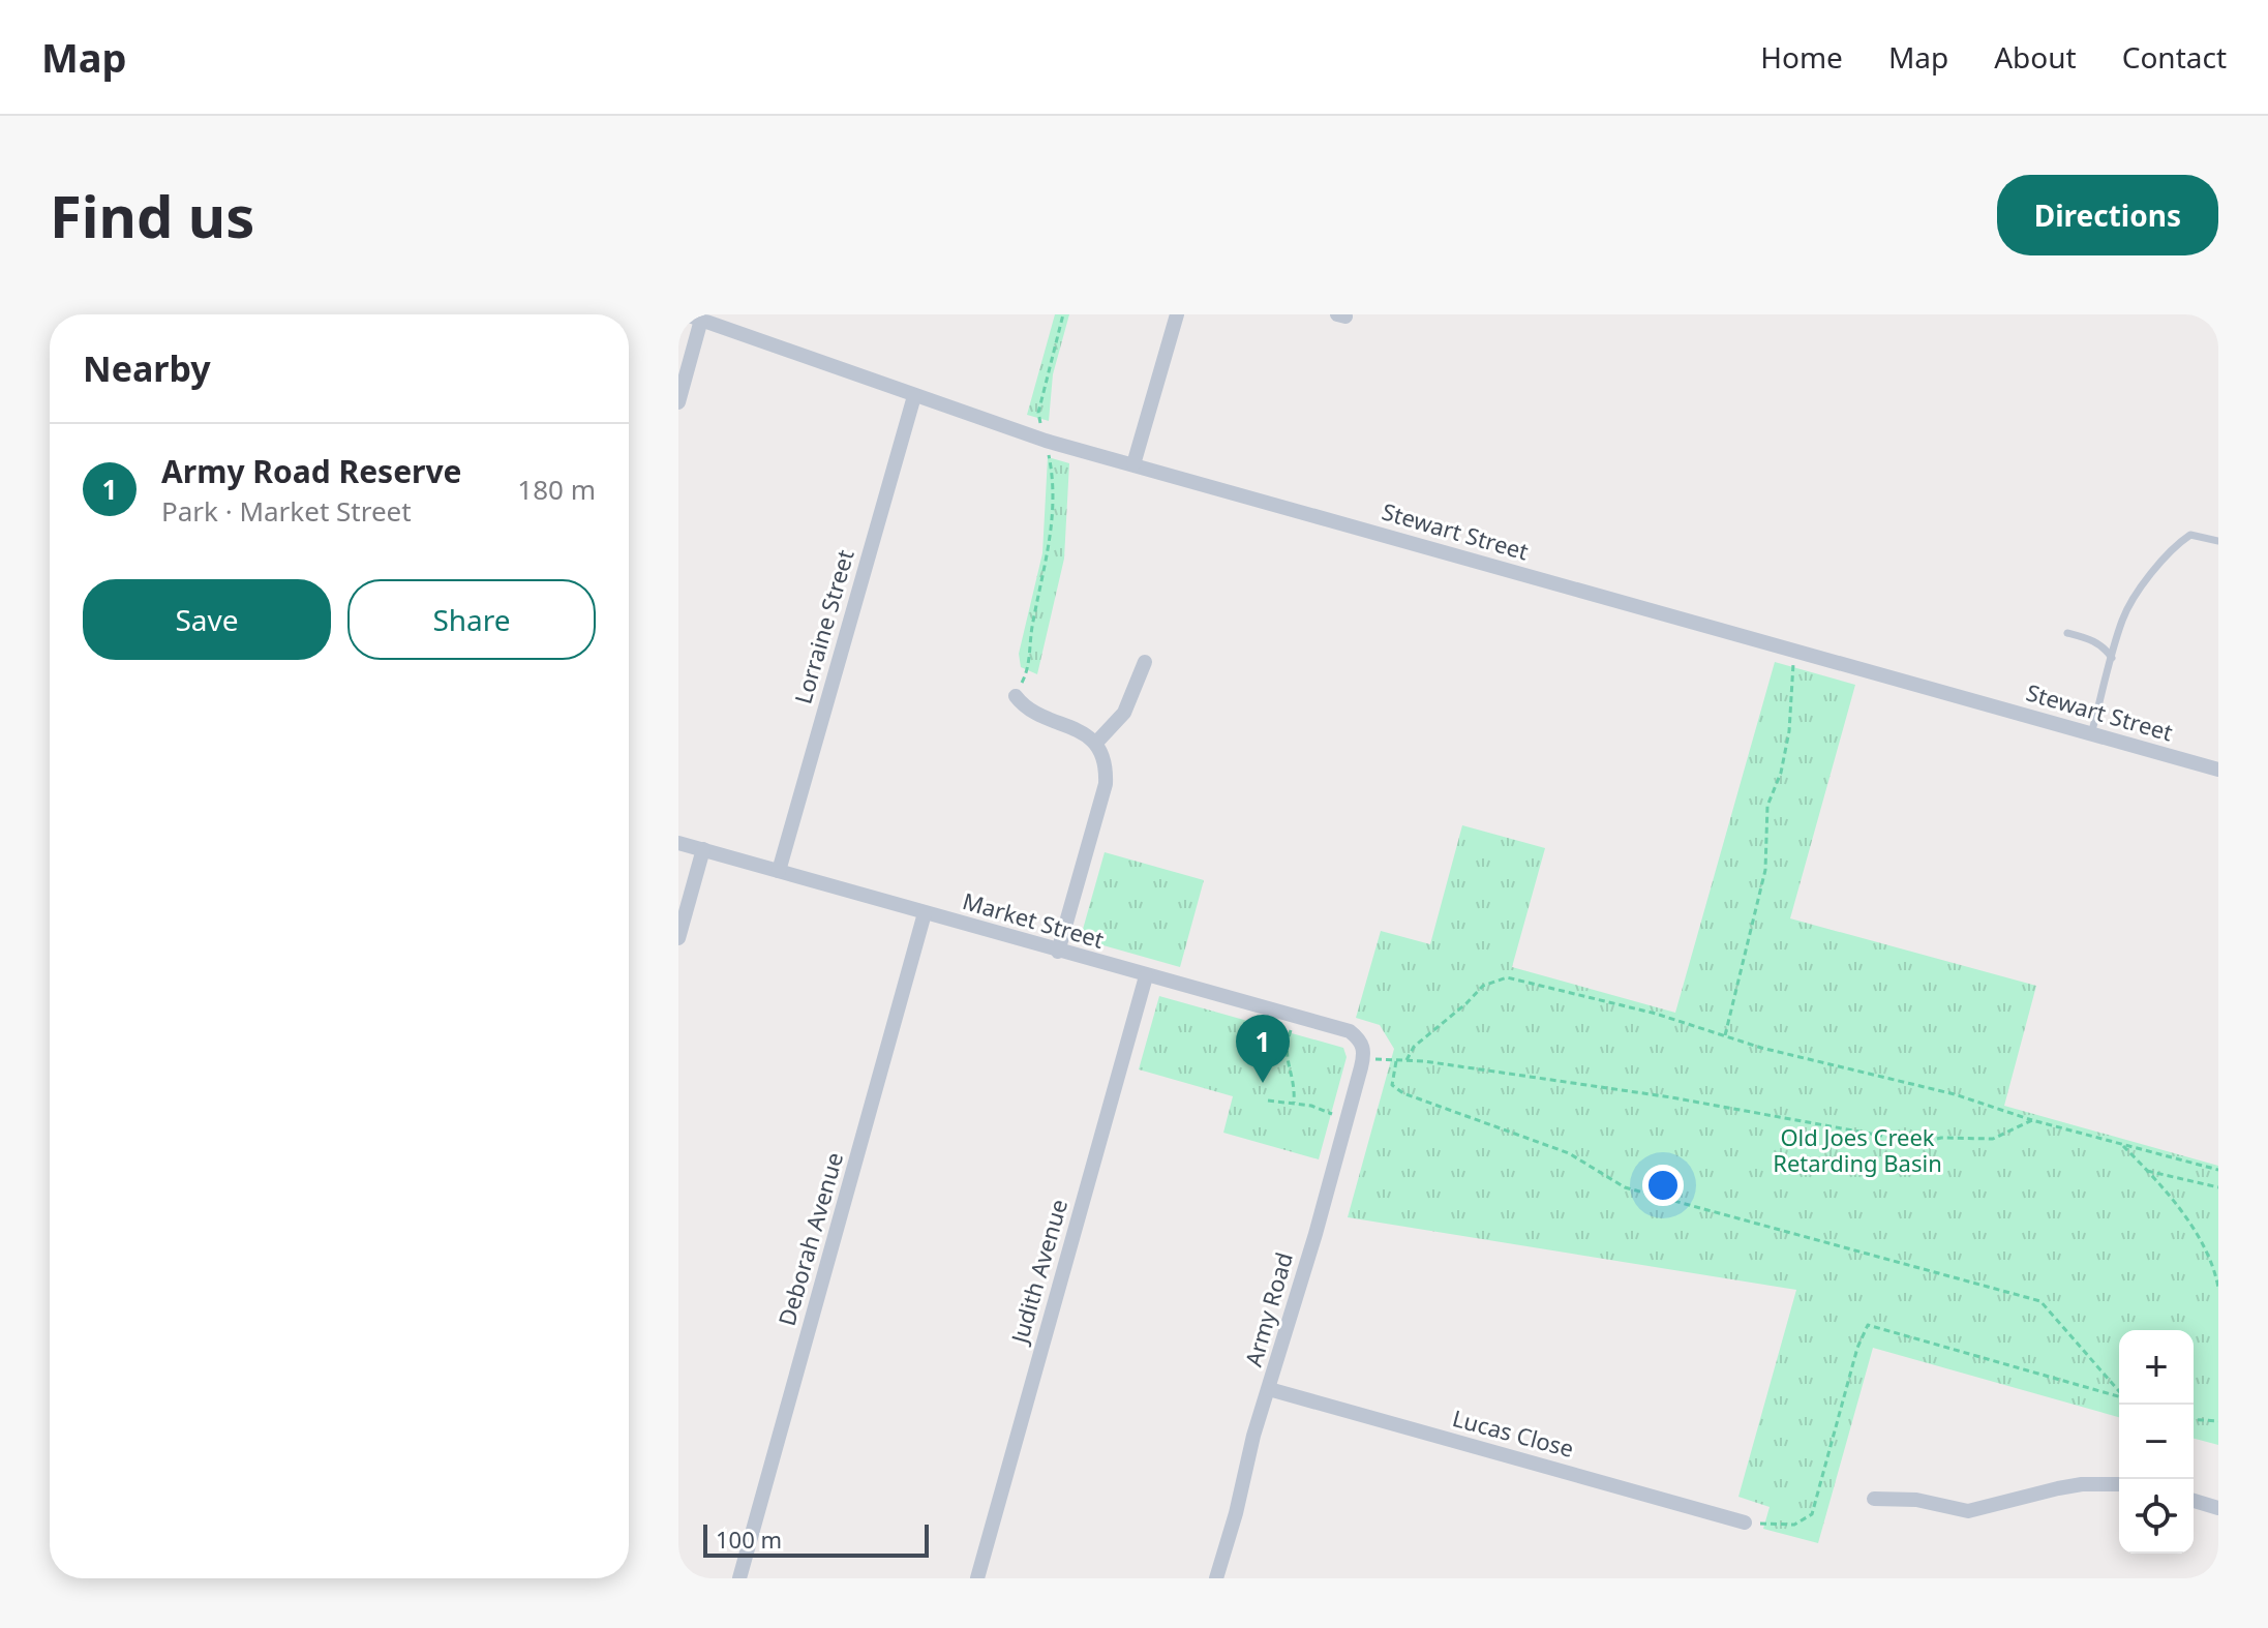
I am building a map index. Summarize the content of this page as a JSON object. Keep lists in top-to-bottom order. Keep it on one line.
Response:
{"streets":{"street":["Stewart Street","Lorraine Street","Market Street","Deborah Avenue","Judith Avenue","Army Road","Lucas Close"]},"crossings":[["Stewart Street","Lorraine Street"],["Lorraine Street","Market Street"],["Market Street","Deborah Avenue"],["Market Street","Judith Avenue"],["Market Street","Army Road"],["Army Road","Lucas Close"]],"parks":["Old Joes Creek Retarding Basin"],"scale_bar":"100 m","page":{"header":"Map","nav":["Home","Map","About","Contact"],"buttons":["Directions",["Save","Share"]],"title":"Find us","heading":"Nearby","list":[{"mark":"1","name":"Army Road Reserve","note":"Park · Market Street","value":"180 m"}],"pins":"1","map_buttons":["+","−"],"scale":"100 m"}}
